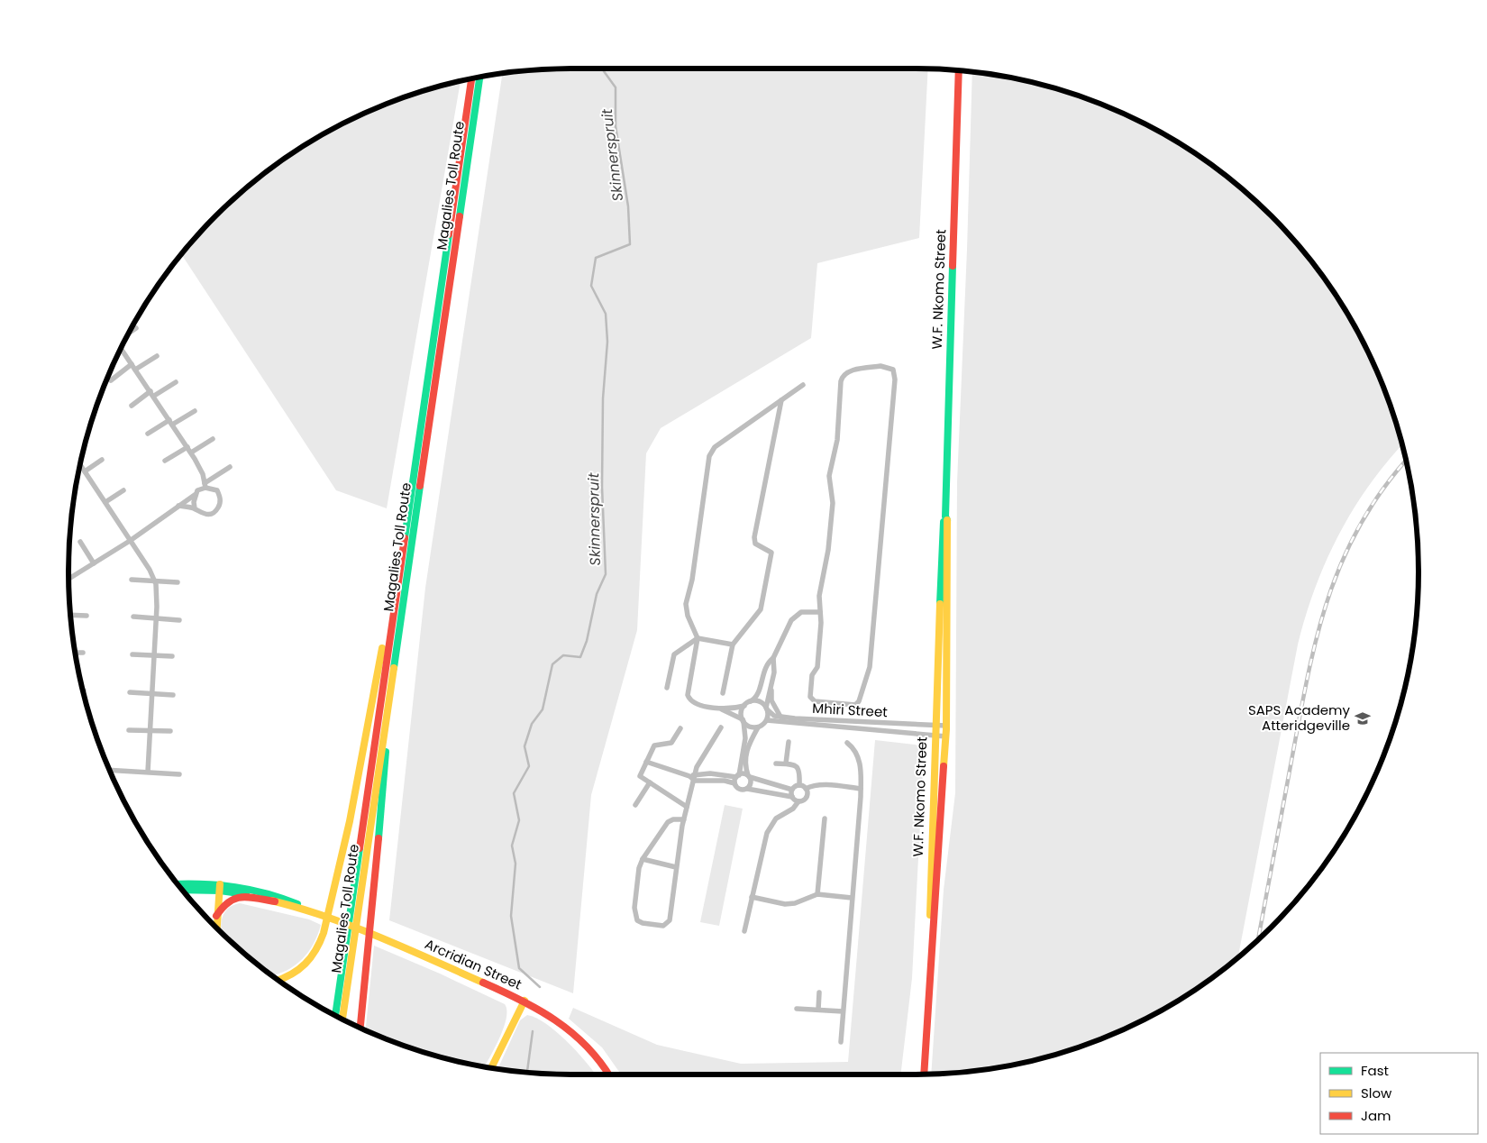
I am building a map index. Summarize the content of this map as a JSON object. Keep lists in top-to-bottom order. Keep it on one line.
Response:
{"streets":{"main road":["Magalies Toll Route","W.F. Nkomo Street","Arcridian Street"],"street":["Mhiri Street"]},"crossings":[["W.F. Nkomo Street","Mhiri Street"]],"water":["Skinnerspruit"],"places":{"school or university":["SAPS Academy Atteridgeville"]},"legend":["Fast","Slow","Jam"]}
